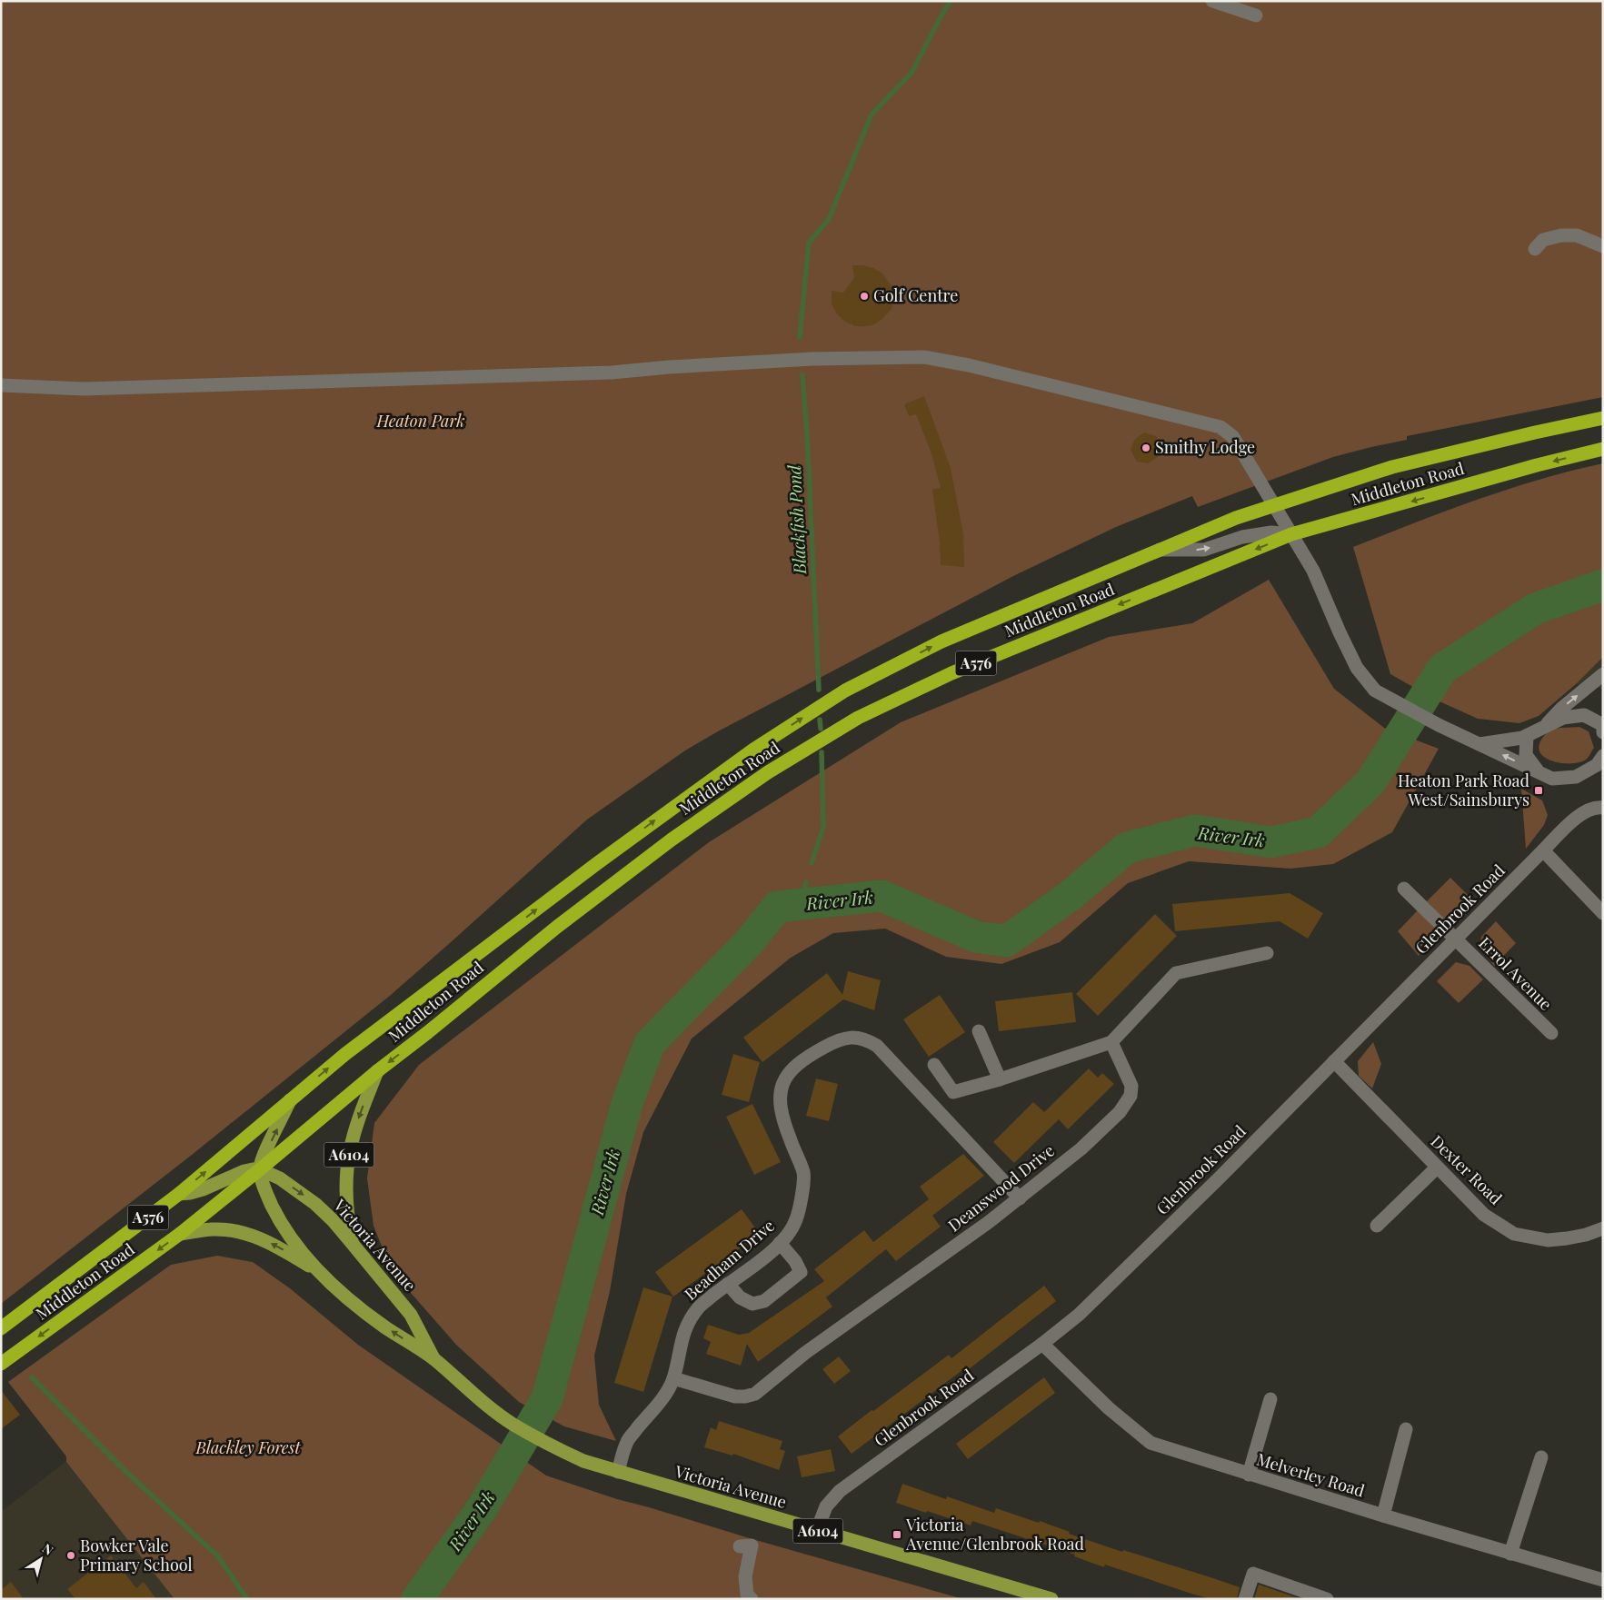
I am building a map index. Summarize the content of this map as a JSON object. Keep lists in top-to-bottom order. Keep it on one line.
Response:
{"streets":{"highway":["Middleton Road","A576"],"main road":["A6104","Victoria Avenue"],"street":["Glenbrook Road","Errol Avenue","Dexter Road","Deanswood Drive","Beadham Drive","Melverley Road"]},"crossings":[["Middleton Road","A6104"],["Middleton Road","Victoria Avenue"],["Glenbrook Road","Errol Avenue"],["Glenbrook Road","Dexter Road"],["Glenbrook Road","Victoria Avenue"],["Glenbrook Road","Melverley Road"],["A6104","Victoria Avenue"],["Deanswood Drive","Beadham Drive"],["Victoria Avenue","Beadham Drive"]],"water":["Blackfish Pond","River Irk"],"parks":["Heaton Park","Blackley Forest"],"places":{"other":["Golf Centre","Smithy Lodge","Bowker Vale Primary School"],"transit":["Heaton Park Road West/Sainsburys","Victoria Avenue/Glenbrook Road"]},"north":"top right"}
